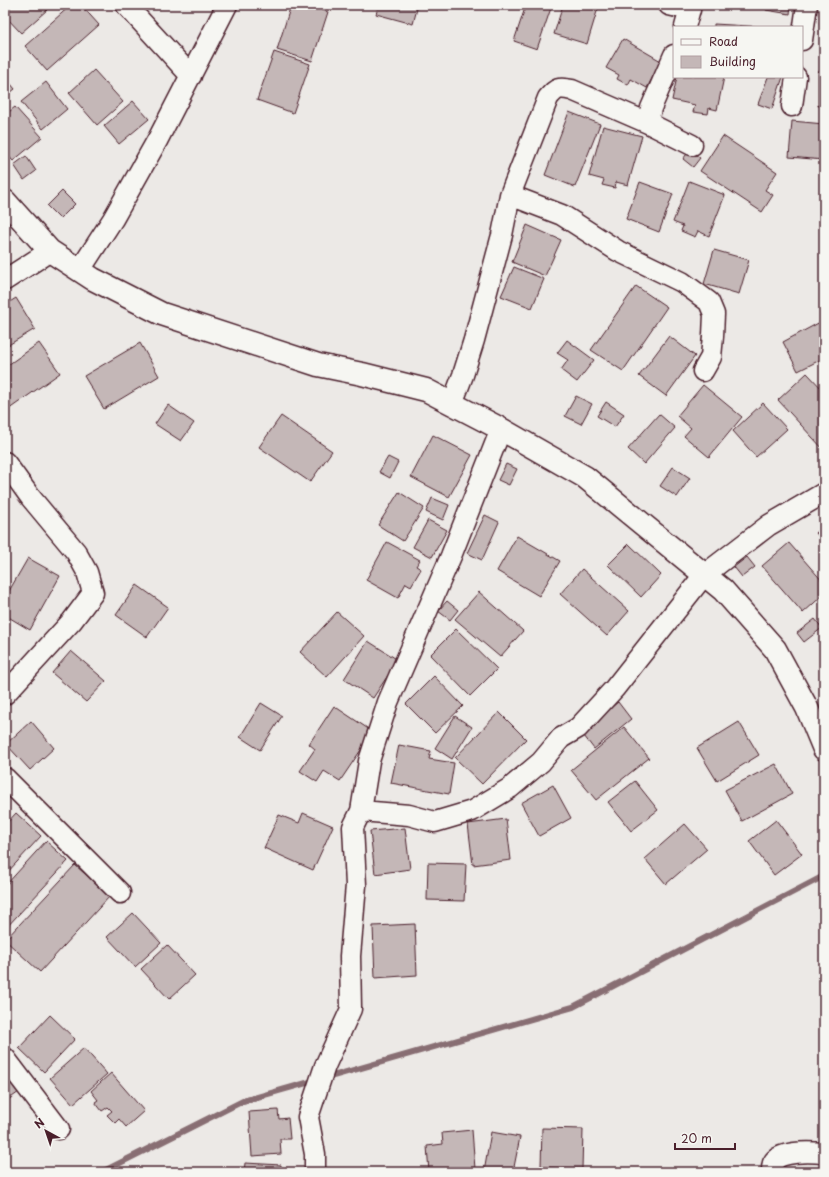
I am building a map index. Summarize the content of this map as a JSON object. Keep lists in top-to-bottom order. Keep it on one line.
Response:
{"legend":["Road","Building"],"scale_bar":"20 m","north":"top left"}
